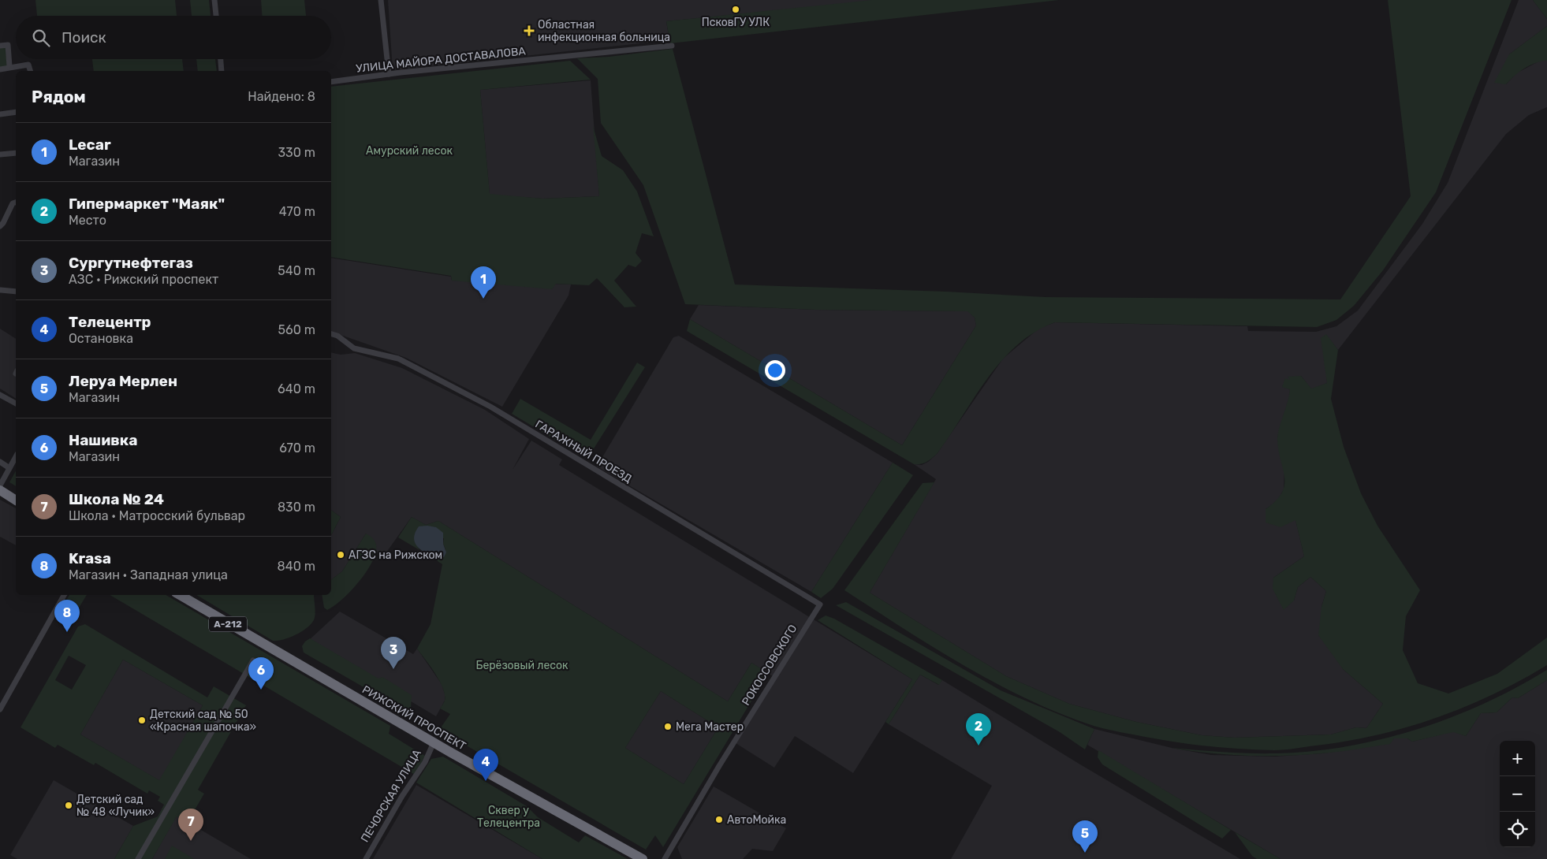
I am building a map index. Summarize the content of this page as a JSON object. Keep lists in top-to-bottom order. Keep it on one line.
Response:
{"streets":{"highway":["А-212","РИЖСКИЙ ПРОСПЕКТ"],"street":["УЛИЦА МАЙОРА ДОСТАВАЛОВА","ГАРАЖНЫЙ ПРОЕЗД","РОКОССОВСКОГО","ПЕЧОРСКАЯ УЛИЦА"]},"crossings":[["ГАРАЖНЫЙ ПРОЕЗД","РОКОССОВСКОГО"],["РИЖСКИЙ ПРОСПЕКТ","ПЕЧОРСКАЯ УЛИЦА"]],"parks":["Амурский лесок","Берёзовый лесок","Сквер у Телецентра"],"places":{"other":["ПсковГУ УЛК","АГЗС на Рижском","Детский сад № 50 «Красная шапочка»","Мега Мастер","Детский сад № 48 «Лучик»","АвтоМойка"],"health":["Областная инфекционная больница"]},"page":{"search":"Поиск","heading":["Рядом","Найдено: 8"],"list":[{"mark":"1","name":"Lecar","note":"Магазин","value":"330 m"},{"mark":"2","name":"Гипермаркет \"Маяк\"","note":"Место","value":"470 m"},{"mark":"3","name":"Сургутнефтегаз","note":"АЗС · Рижский проспект","value":"540 m"},{"mark":"4","name":"Телецентр","note":"Остановка","value":"560 m"},{"mark":"5","name":"Леруа Мерлен","note":"Магазин","value":"640 m"},{"mark":"6","name":"Нашивка","note":"Магазин","value":"670 m"},{"mark":"7","name":"Школа № 24","note":"Школа · Матросский бульвар","value":"830 m"},{"mark":"8","name":"Krasa","note":"Магазин · Западная улица","value":"840 m"}],"pins":["1","8","3","6","2","4","7","5"],"map_buttons":["+","−"]}}
